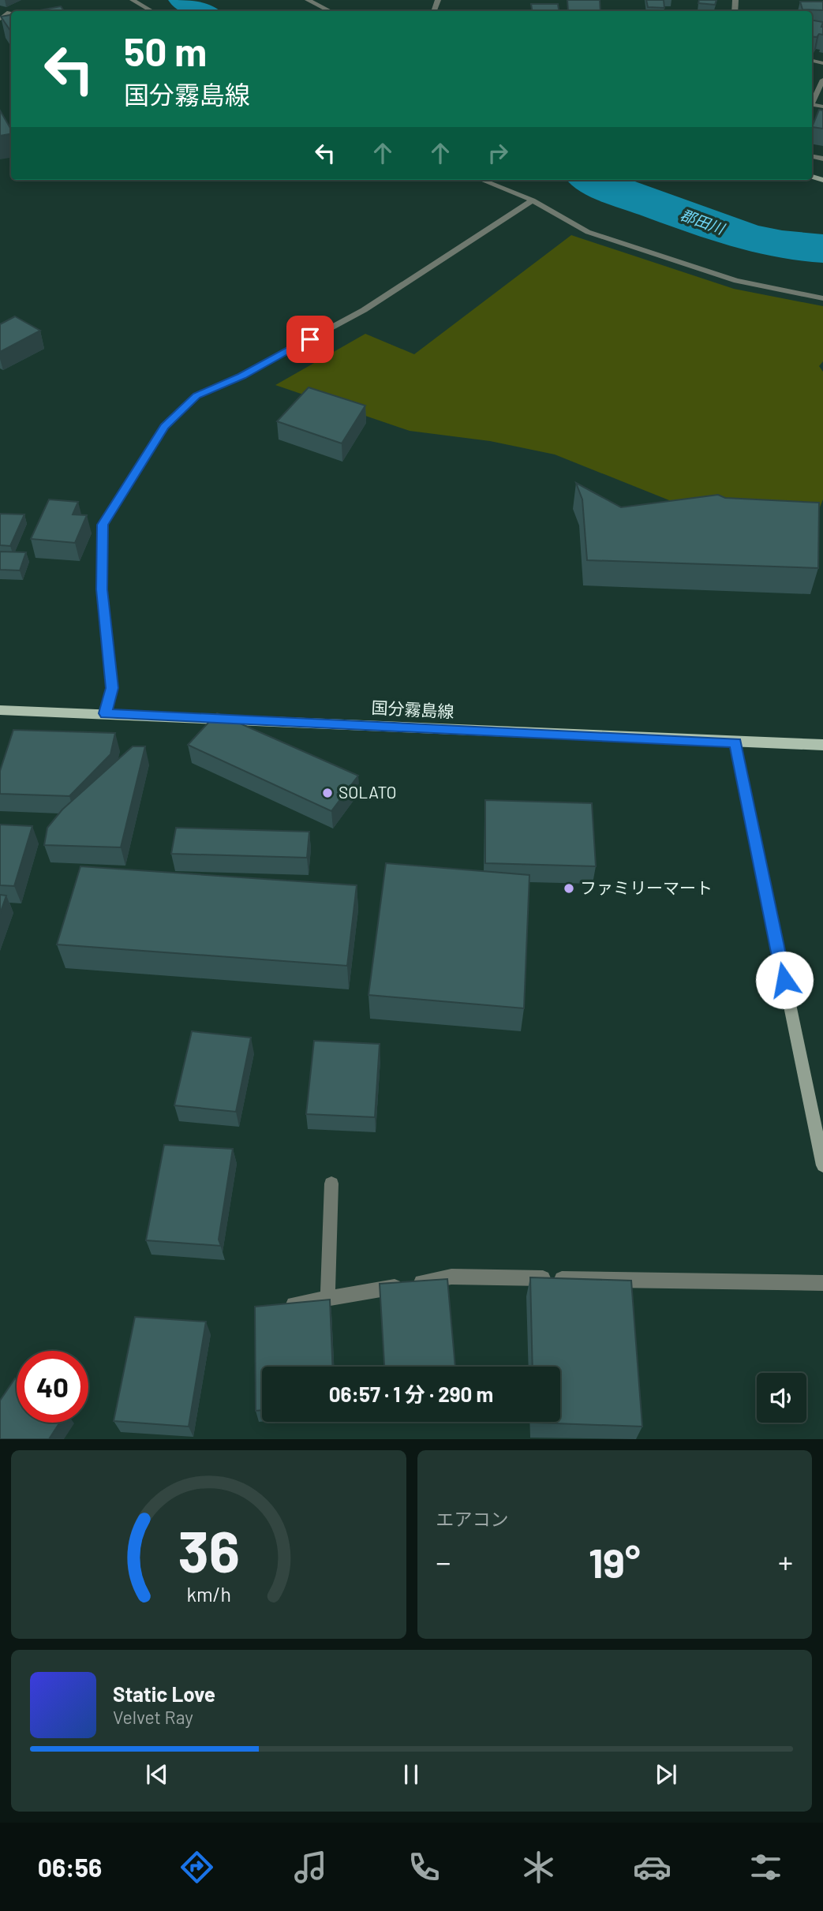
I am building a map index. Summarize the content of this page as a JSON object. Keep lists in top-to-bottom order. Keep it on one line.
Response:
{"streets":{"main road":["国分霧島線"]},"water":["郡田川"],"places":["SOLATO","ファミリーマート"],"page":{"turn":["50 m","国分霧島線"],"limit":"40","trip":"06:57 · 1 分 · 290 m","tile":"エアコン","heat":["−","19°","+"],"song":["Static Love","Velvet Ray"],"tabs":"06:56","gauge":["36","km/h"]}}
